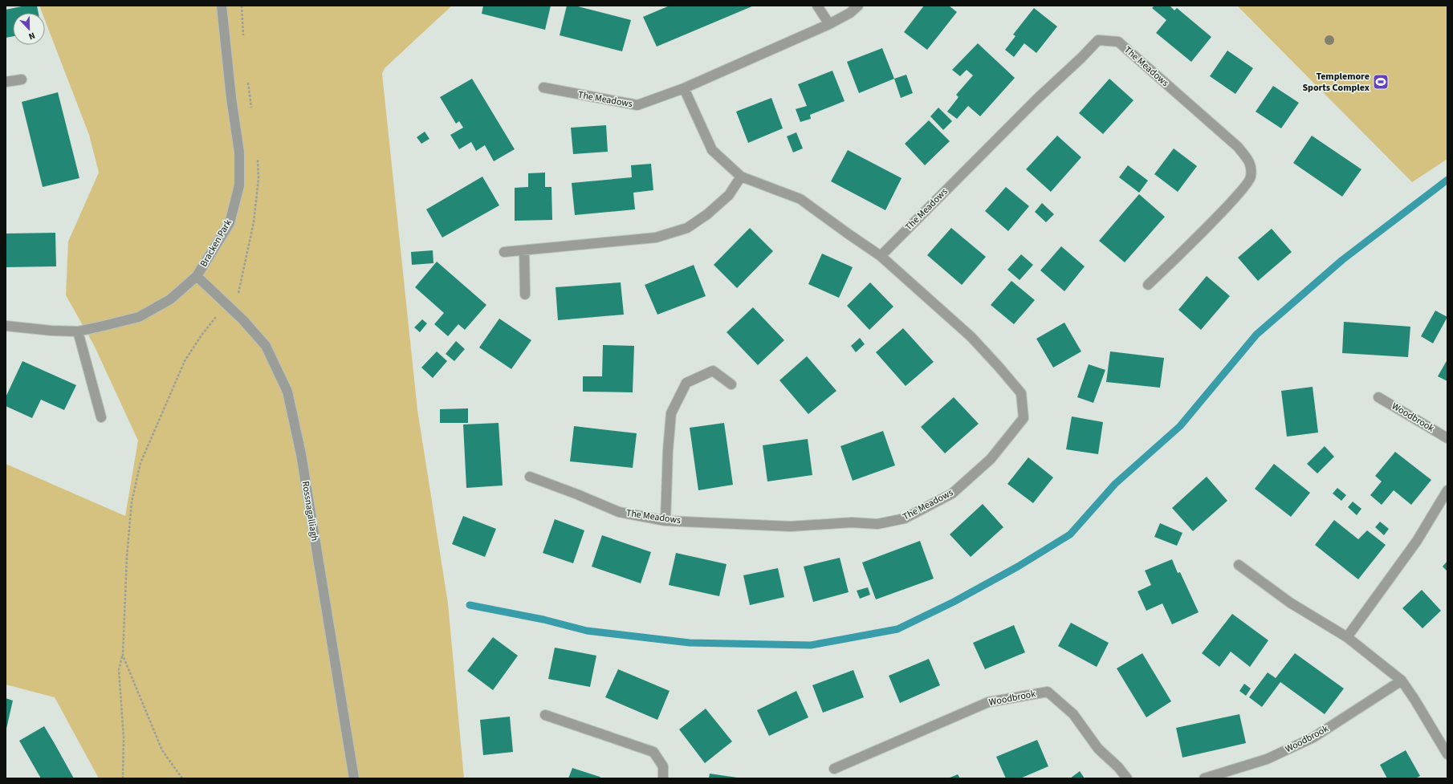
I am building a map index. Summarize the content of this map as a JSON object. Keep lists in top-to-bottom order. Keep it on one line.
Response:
{"streets":{"street":["The Meadows","Bracken Park","Woodbrook","Rossnagalliagh"]},"crossings":[["Bracken Park","Rossnagalliagh"]],"places":{"sports":["Templemore Sports Complex"]},"north":"bottom"}
